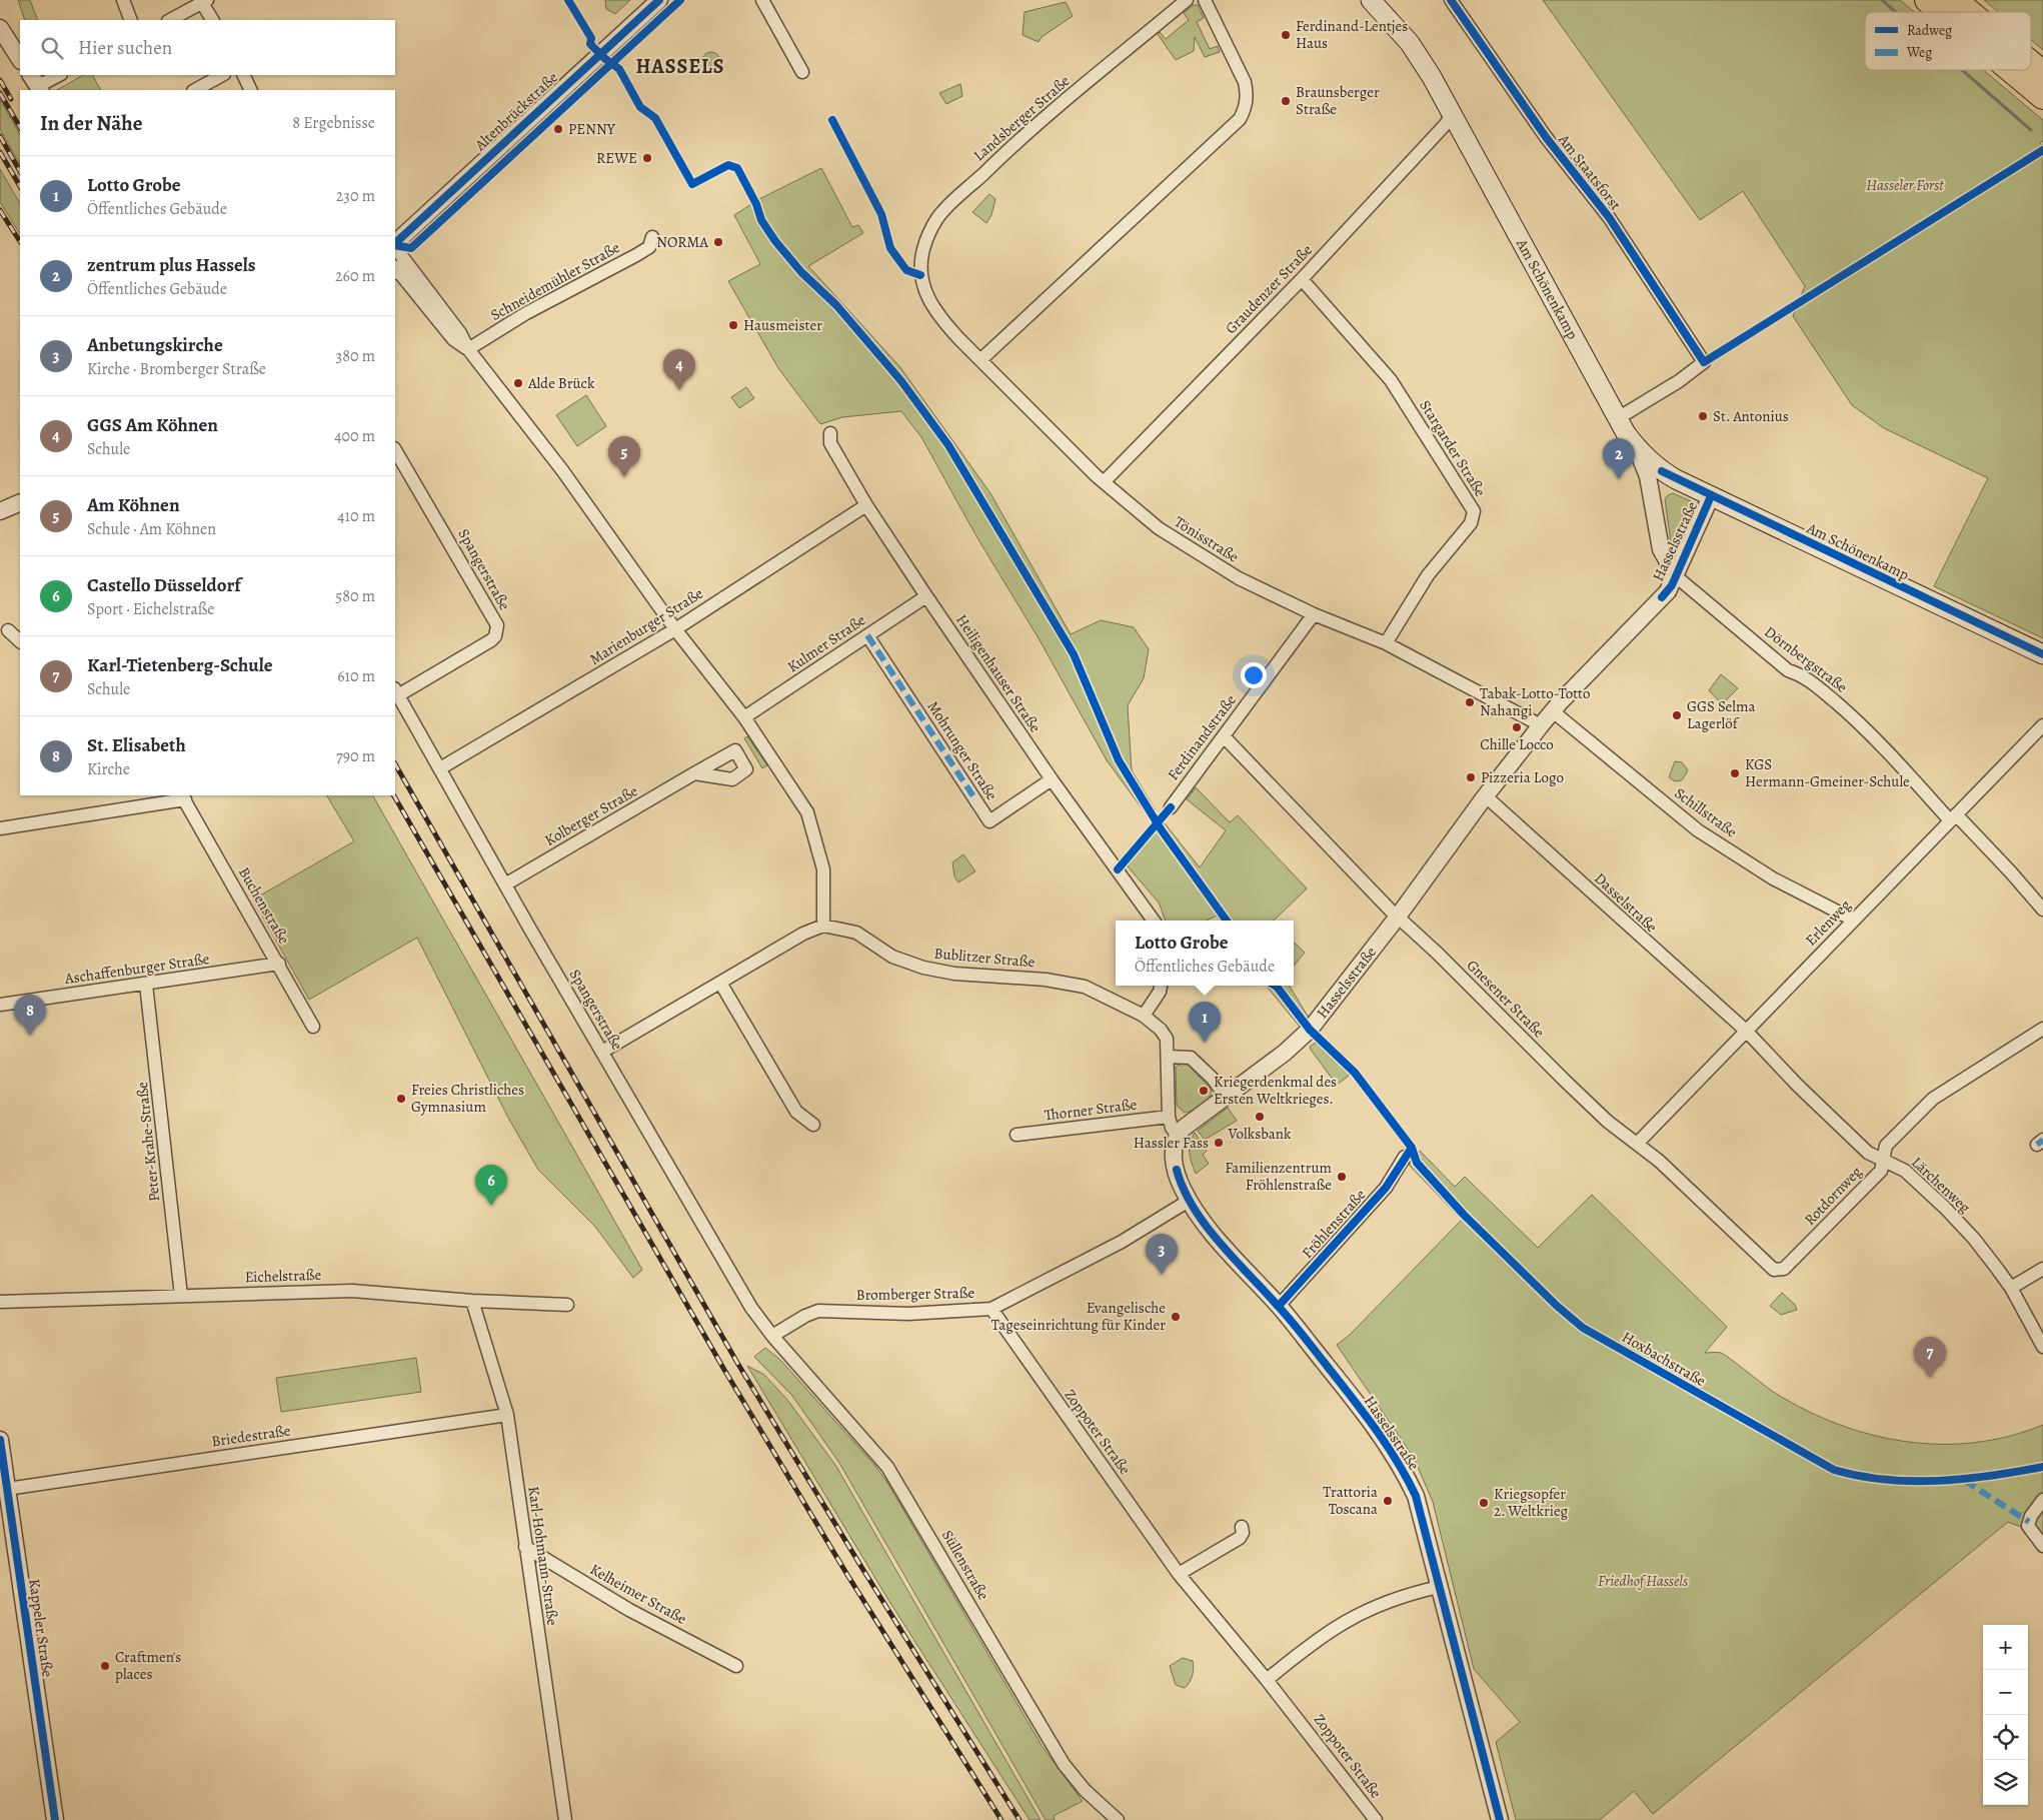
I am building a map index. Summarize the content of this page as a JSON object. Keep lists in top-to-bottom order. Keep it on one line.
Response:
{"streets":{"main road":["Am Schönenkamp"],"street":["Altenbrückstraße","Landsberger Straße","Am Staatsforst","Schneidemühler Straße","Graudenzer Straße","Stargarder Straße","Tönisstraße","Hasselsstraße","Spangerstraße","Marienburger Straße","Kulmer Straße","Dörnbergstraße","Heiligenhauser Straße","Ferdinandstraße","Mohrunger Straße","Schillstraße","Kolberger Straße","Dasselstraße","Buchenstraße","Erlenweg","Bublitzer Straße","Aschaffenburger Straße","Gnesener Straße","Thorner Straße","Peter-Krahe-Straße","Lärchenweg","Rotdornweg","Fröhlenstraße","Eichelstraße","Bromberger Straße","Zoppoter Straße","Briedestraße","Karl-Hohmann-Straße","Süllenstraße","Kelheimer Straße","Kappeler Straße"],"cycle path":["Hoxbachstraße"]},"crossings":[["Landsberger Straße","Tönisstraße"],["Am Staatsforst","Am Schönenkamp"],["Am Schönenkamp","Graudenzer Straße"],["Am Schönenkamp","Hasselsstraße"],["Graudenzer Straße","Stargarder Straße"],["Graudenzer Straße","Tönisstraße"],["Stargarder Straße","Tönisstraße"],["Tönisstraße","Hasselsstraße"],["Tönisstraße","Ferdinandstraße"],["Hasselsstraße","Dörnbergstraße"],["Hasselsstraße","Schillstraße"],["Hasselsstraße","Dasselstraße"],["Hasselsstraße","Gnesener Straße"],["Hasselsstraße","Fröhlenstraße"],["Hasselsstraße","Bromberger Straße"],["Spangerstraße","Marienburger Straße"],["Spangerstraße","Kolberger Straße"],["Spangerstraße","Bromberger Straße"],["Spangerstraße","Süllenstraße"],["Marienburger Straße","Heiligenhauser Straße"],["Kulmer Straße","Heiligenhauser Straße"],["Kulmer Straße","Mohrunger Straße"],["Dörnbergstraße","Erlenweg"],["Heiligenhauser Straße","Mohrunger Straße"],["Ferdinandstraße","Gnesener Straße"],["Schillstraße","Erlenweg"],["Dasselstraße","Erlenweg"],["Dasselstraße","Lärchenweg"],["Buchenstraße","Aschaffenburger Straße"],["Erlenweg","Gnesener Straße"],["Erlenweg","Lärchenweg"],["Aschaffenburger Straße","Peter-Krahe-Straße"],["Gnesener Straße","Rotdornweg"],["Peter-Krahe-Straße","Eichelstraße"],["Lärchenweg","Rotdornweg"],["Eichelstraße","Karl-Hohmann-Straße"],["Bromberger Straße","Zoppoter Straße"],["Bromberger Straße","Süllenstraße"],["Briedestraße","Karl-Hohmann-Straße"],["Briedestraße","Kappeler Straße"],["Karl-Hohmann-Straße","Kelheimer Straße"]],"districts":["HASSELS"],"parks":["Hasseler Forst","Friedhof Hassels"],"places":["Ferdinand-Lentjes Haus","Braunsberger Straße","PENNY","REWE","NORMA","Hausmeister","Alde Brück","St. Antonius","Tabak-Lotto-Totto Nahangi","GGS Selma Lagerlöf","Chille Locco","KGS Hermann-Gmeiner-Schule","Pizzeria Logo","Kriegerdenkmal des Ersten Weltkrieges.","Freies Christliches Gymnasium","Volksbank","Hassler Fass","Familienzentrum Fröhlenstraße","Evangelische Tageseinrichtung für Kinder","Trattoria Toscana","Kriegsopfer 2. Weltkrieg","Craftmen's places"],"legend":["Radweg","Weg"],"page":{"search":"Hier suchen","heading":["In der Nähe","8 Ergebnisse"],"list":[{"mark":"1","name":"Lotto Grobe","note":"Öffentliches Gebäude","value":"230 m"},{"mark":"2","name":"zentrum plus Hassels","note":"Öffentliches Gebäude","value":"260 m"},{"mark":"3","name":"Anbetungskirche","note":"Kirche · Bromberger Straße","value":"380 m"},{"mark":"4","name":"GGS Am Köhnen","note":"Schule","value":"400 m"},{"mark":"5","name":"Am Köhnen","note":"Schule · Am Köhnen","value":"410 m"},{"mark":"6","name":"Castello Düsseldorf","note":"Sport · Eichelstraße","value":"580 m"},{"mark":"7","name":"Karl-Tietenberg-Schule","note":"Schule","value":"610 m"},{"mark":"8","name":"St. Elisabeth","note":"Kirche","value":"790 m"}],"pins":["4","5","2","8","1","6","3","7"],"popup":["Lotto Grobe","Öffentliches Gebäude"],"map_buttons":["+","−"]}}
